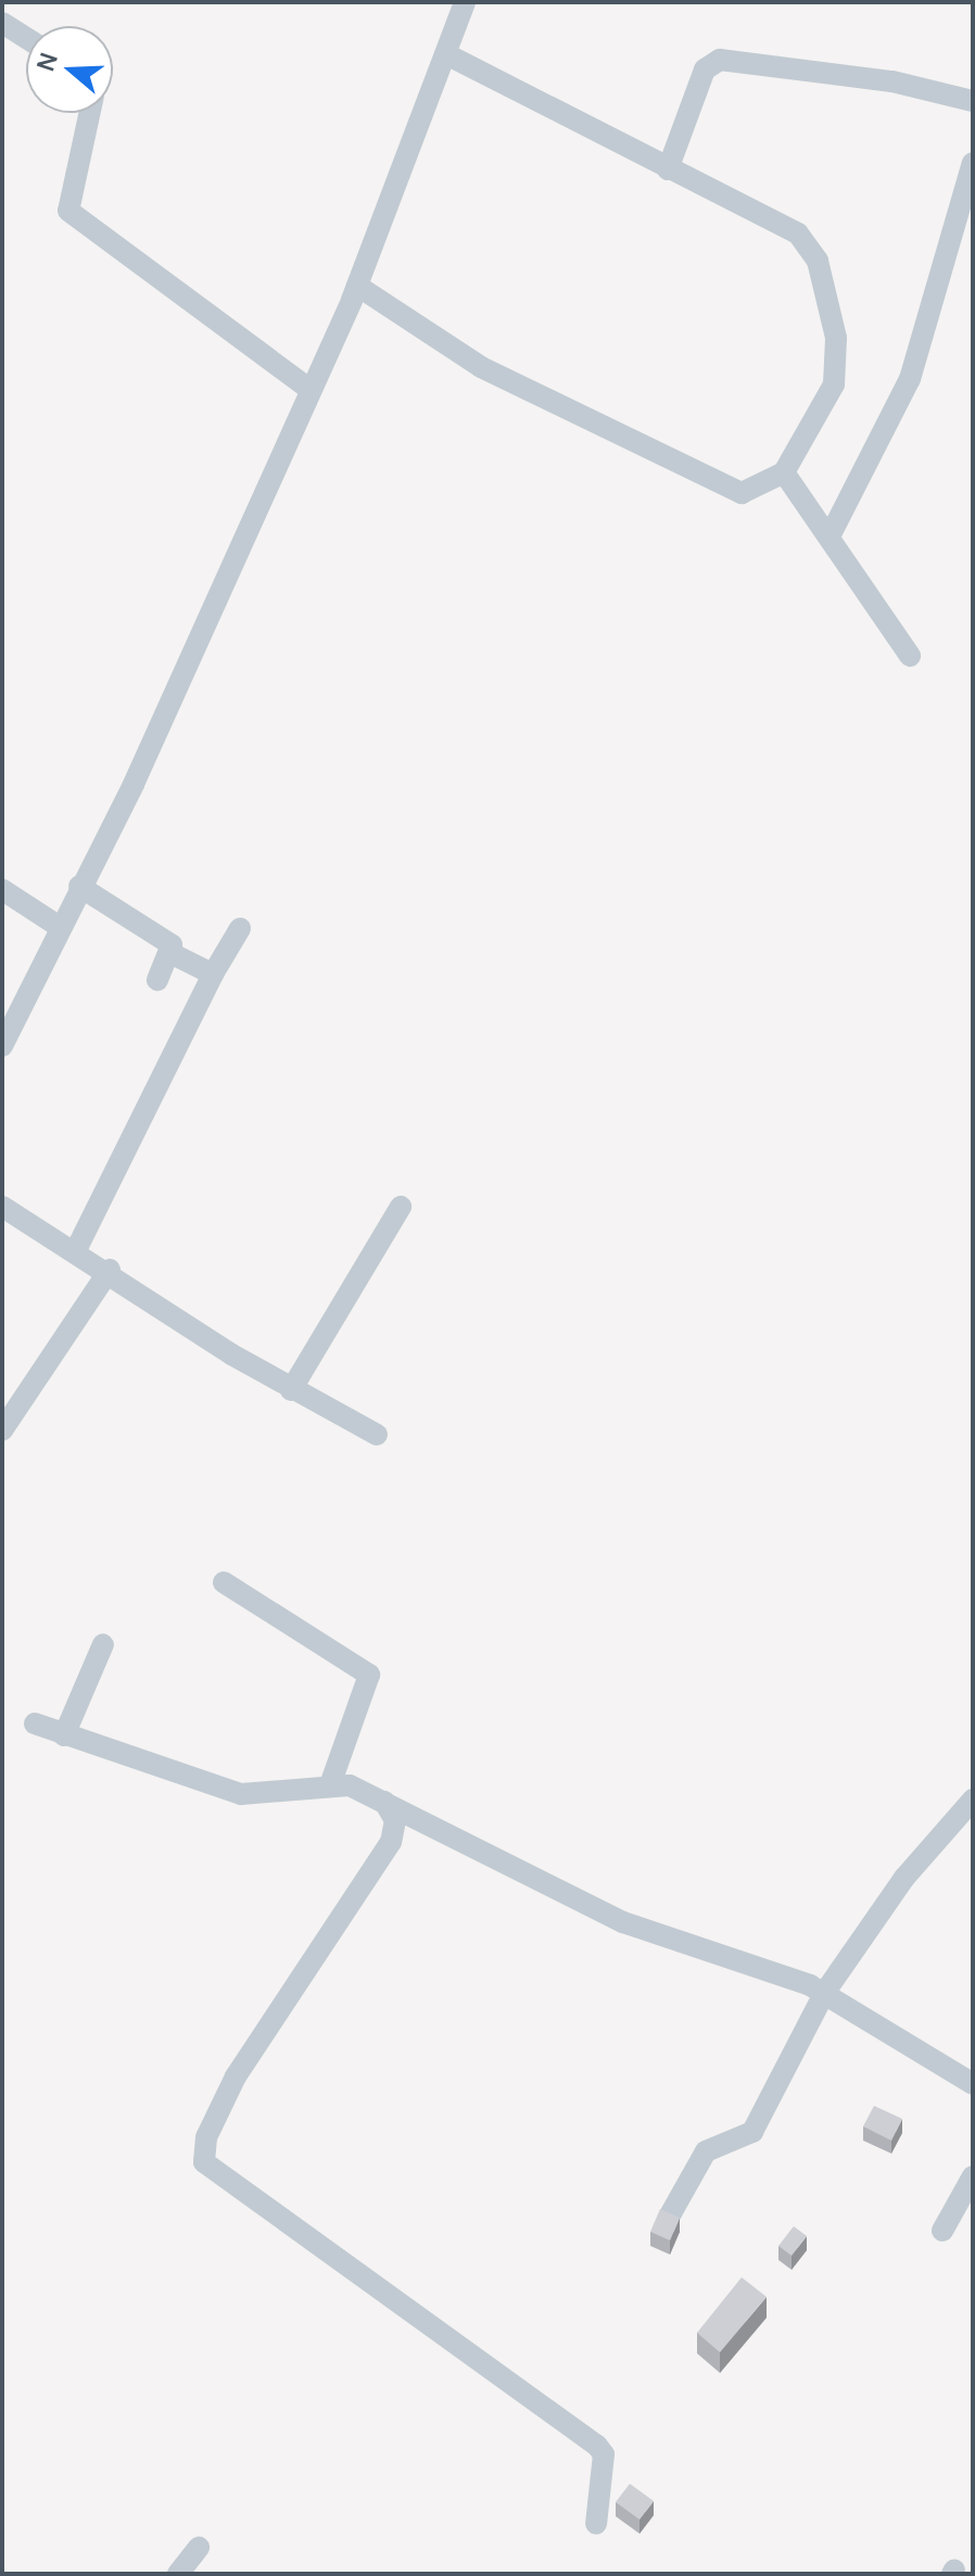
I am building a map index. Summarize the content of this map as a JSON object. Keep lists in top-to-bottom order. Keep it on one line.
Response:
{"north":"left"}
